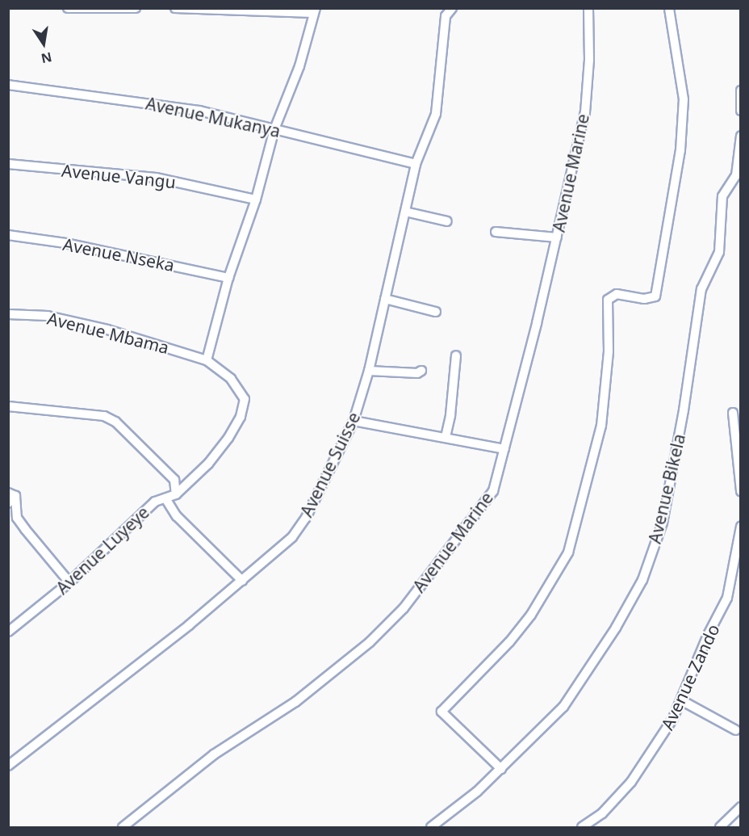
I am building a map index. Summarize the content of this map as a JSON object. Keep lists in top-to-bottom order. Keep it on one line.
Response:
{"streets":{"street":["Avenue Mukanya","Avenue Marine","Avenue Vangu","Avenue Nseka","Avenue Mbama","Avenue Suisse","Avenue Bikela","Avenue Luyeye","Avenue Zando"]},"crossings":[["Avenue Mukanya","Avenue Suisse"],["Avenue Mbama","Avenue Luyeye"]],"north":"bottom"}
